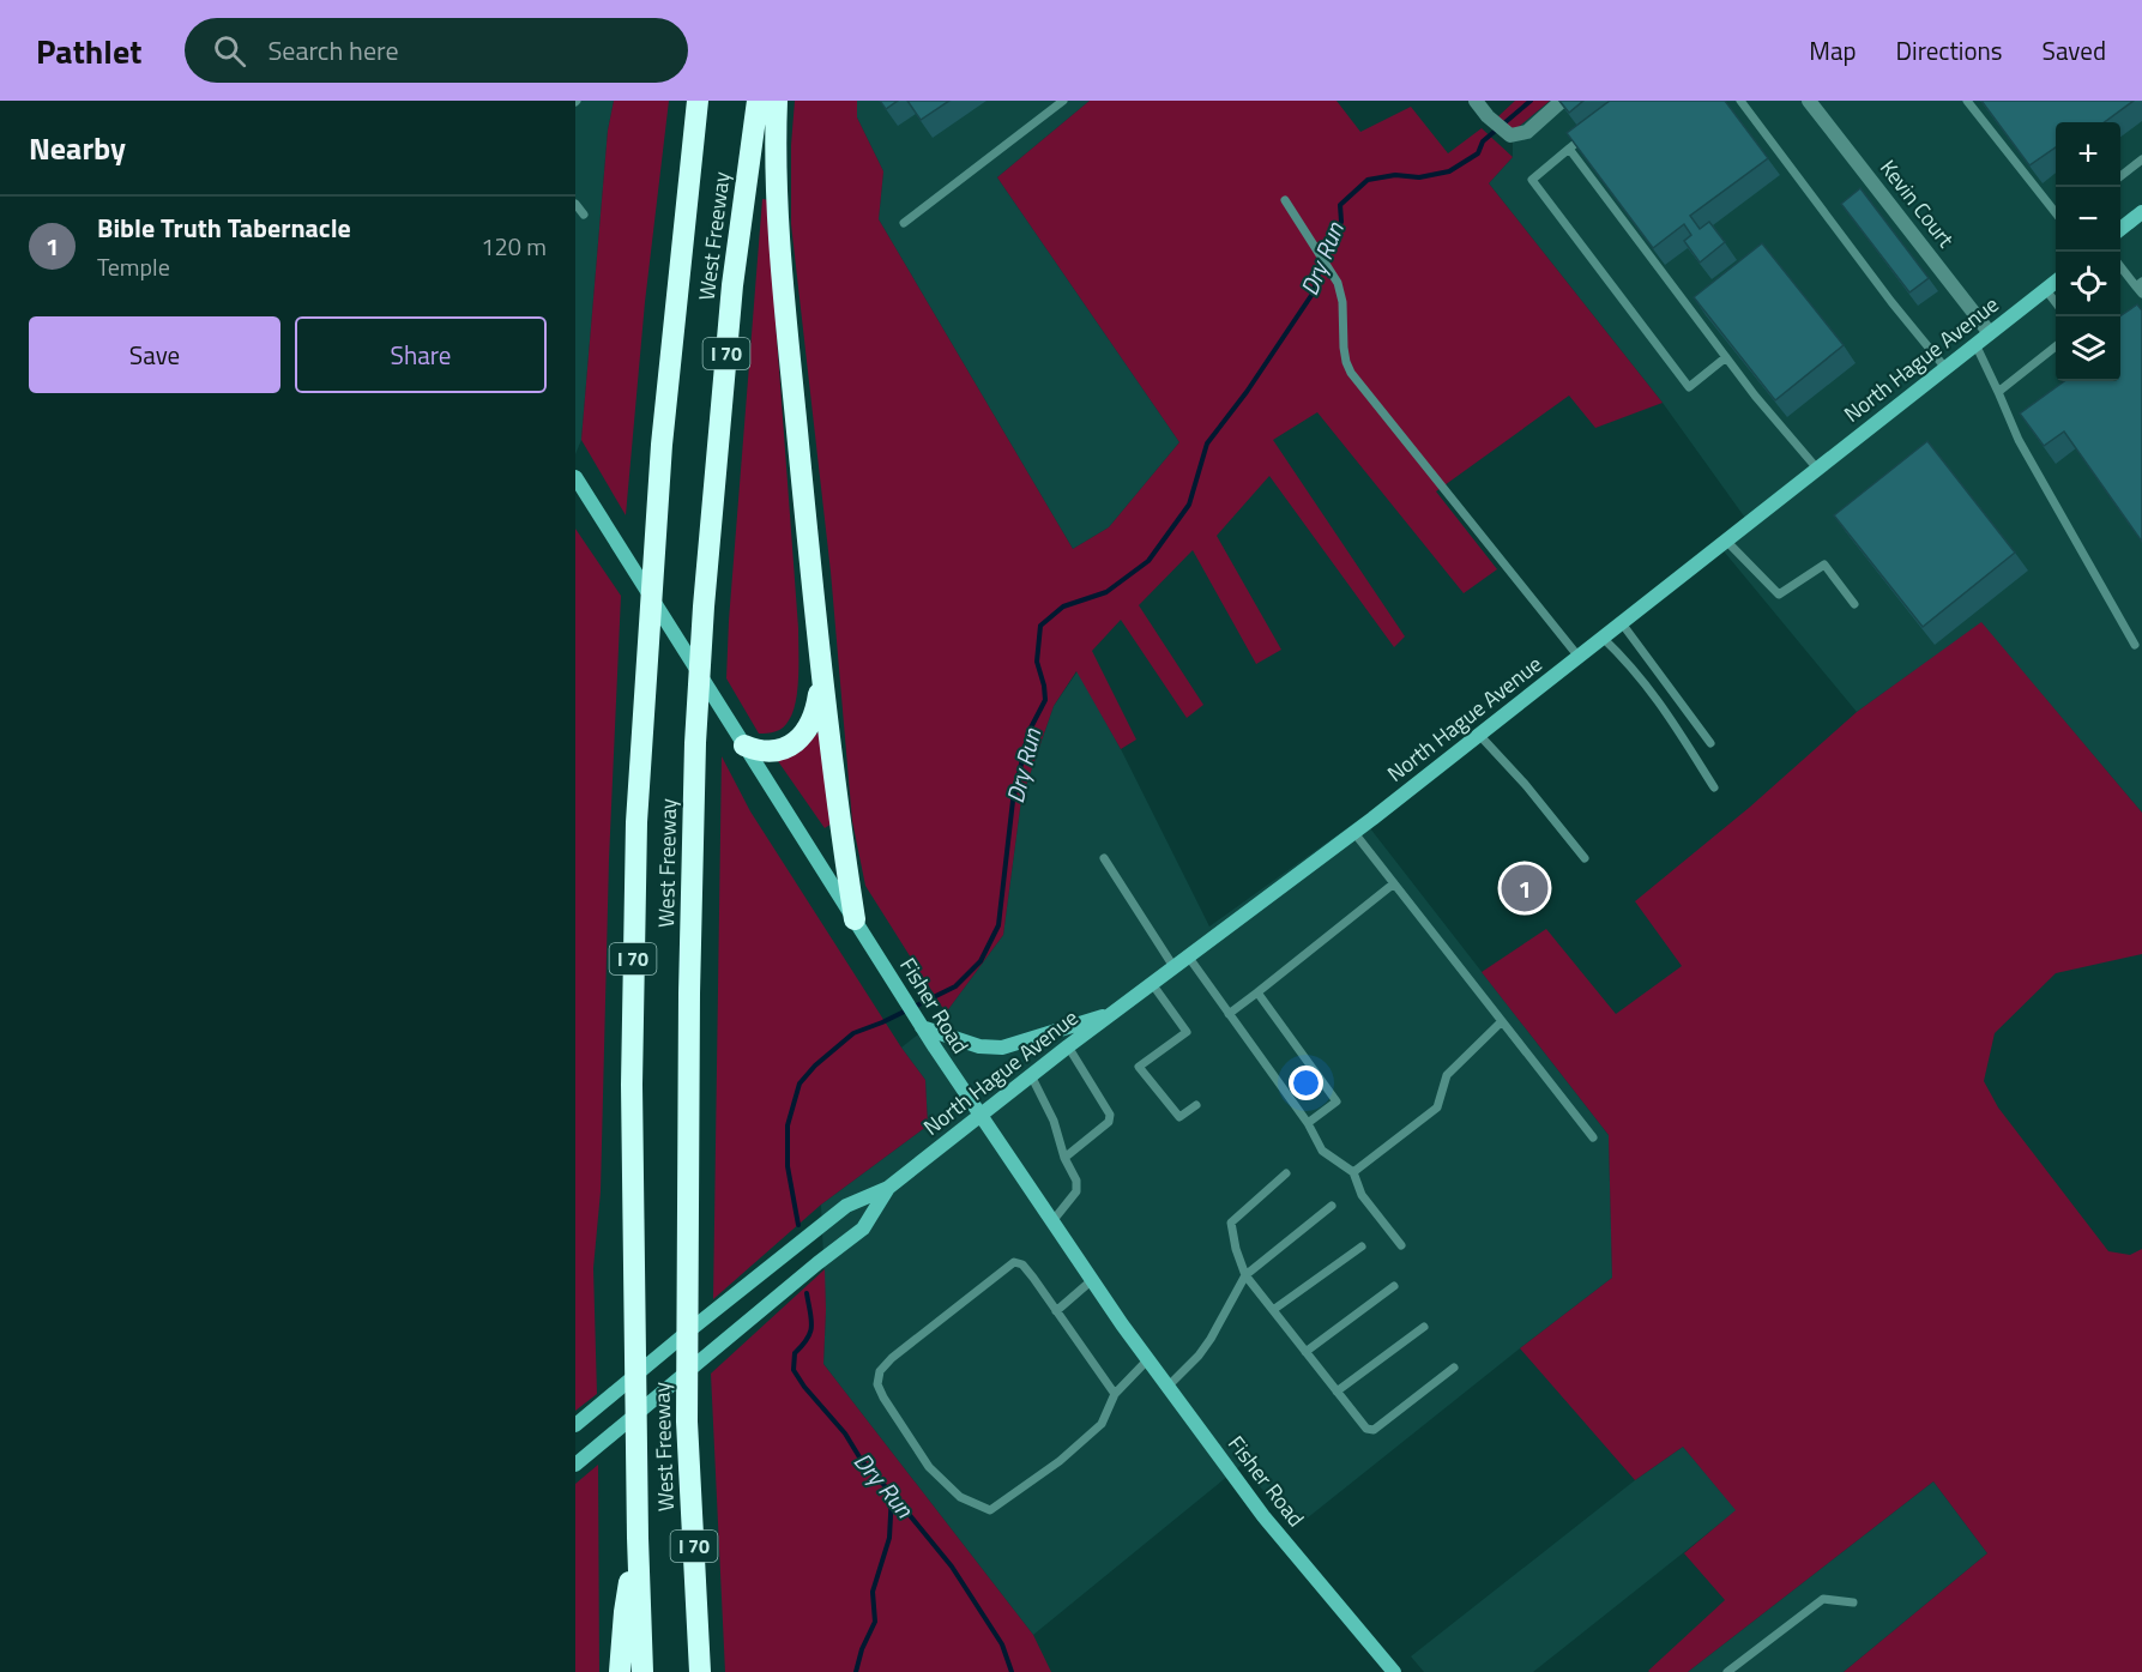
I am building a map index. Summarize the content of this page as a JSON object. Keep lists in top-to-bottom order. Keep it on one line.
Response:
{"streets":{"highway":["West Freeway","I 70"],"main road":["North Hague Avenue","Fisher Road"],"street":["Kevin Court"]},"crossings":[["Kevin Court","North Hague Avenue"],["North Hague Avenue","Fisher Road"]],"water":["Dry Run"],"page":{"header":"Pathlet","search":"Search here","nav":["Map","Directions","Saved"],"heading":"Nearby","map_buttons":["+","−"],"list":[{"mark":"1","name":"Bible Truth Tabernacle","note":"Temple","value":"120 m"}],"buttons":["Save","Share"],"pins":"1"}}
